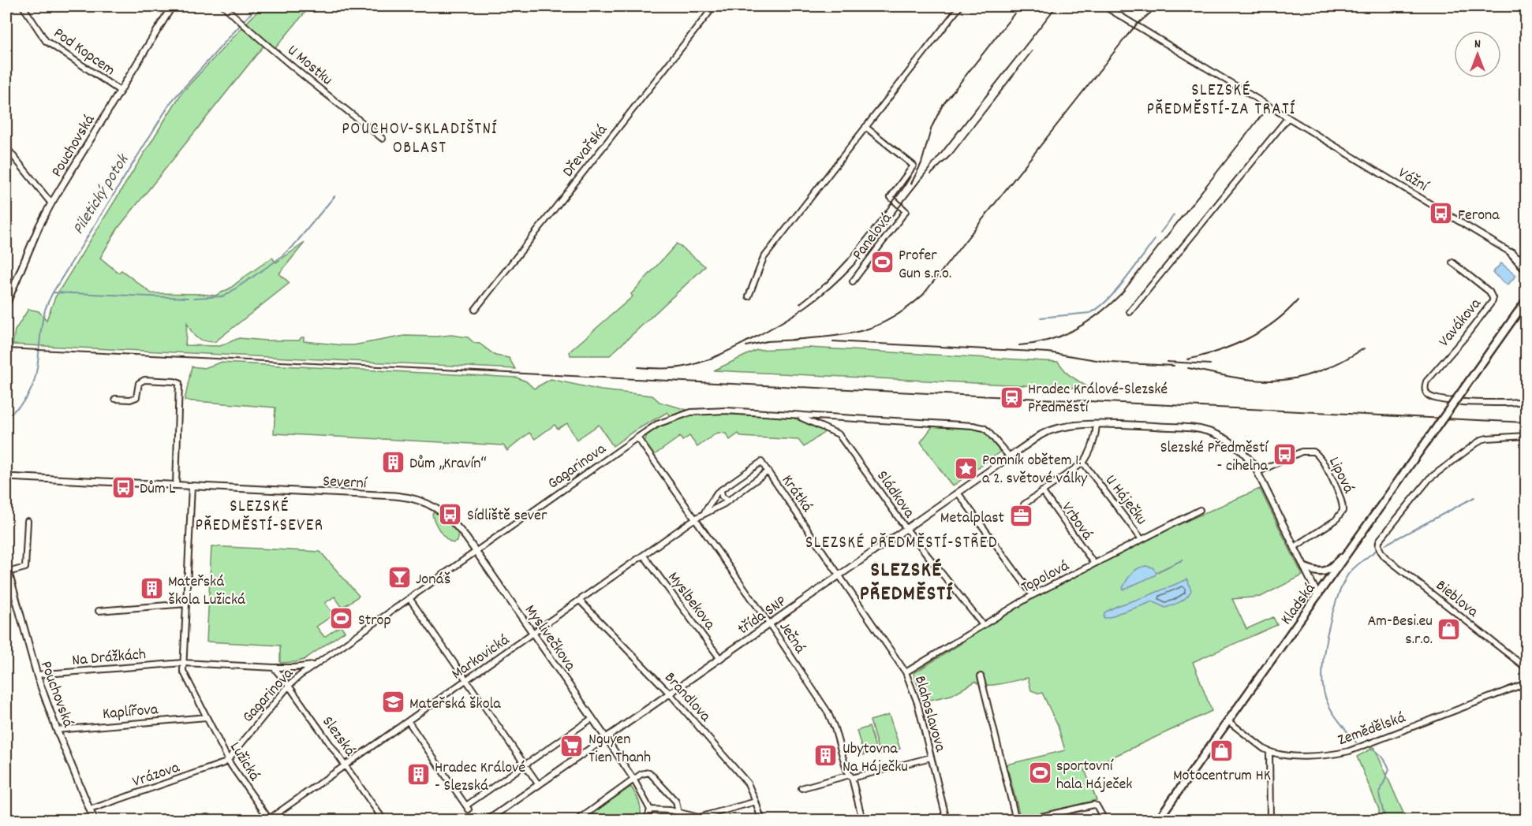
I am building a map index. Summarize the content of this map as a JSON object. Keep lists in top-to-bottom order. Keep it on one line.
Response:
{"streets":{"main road":["Kladská"],"street":["Pod Kopcem","U Mostku","Pouchovská","Dřevařská","Vážní","Panelová","Vavákova","Gagarinova","Lipová","Severní","Krátká","Sládkova","U Háječku","Vrbová","Topolová","Bieblova","Myslbekova","třída SNP","Myslivečkova","Ječná","Na Drážkách","Markovická","Brandlova","Kaplířova","Blahoslavova","Zemědělská","Slezská","Lužická","Vrázova"]},"crossings":[["Pod Kopcem","Pouchovská"],["Pouchovská","Na Drážkách"],["Pouchovská","Kaplířova"],["Pouchovská","Vrázova"],["Gagarinova","Severní"],["Gagarinova","Sládkova"],["Gagarinova","třída SNP"],["Gagarinova","Myslivečkova"],["Gagarinova","Ječná"],["Gagarinova","Slezská"],["Gagarinova","Lužická"],["Gagarinova","Vrázova"],["Severní","Myslivečkova"],["Krátká","třída SNP"],["Krátká","Markovická"],["Krátká","Blahoslavova"],["Sládkova","Topolová"],["Sládkova","třída SNP"],["U Háječku","Topolová"],["Vrbová","Topolová"],["Topolová","Blahoslavova"],["Myslbekova","třída SNP"],["Myslbekova","Markovická"],["Kladská","Zemědělská"],["třída SNP","Myslivečkova"],["třída SNP","Ječná"],["třída SNP","Brandlova"],["třída SNP","Blahoslavova"],["Myslivečkova","Markovická"],["Ječná","Markovická"],["Na Drážkách","Lužická"],["Markovická","Brandlova"],["Markovická","Slezská"],["Markovická","Lužická"],["Kaplířova","Lužická"],["Lužická","Vrázova"]],"districts":["SLEZSKÉ PŘEDMĚSTÍ-ZA TRATÍ","POUCHOV-SKLADIŠTNÍ OBLAST","SLEZSKÉ PŘEDMĚSTÍ-SEVER","SLEZSKÉ PŘEDMĚSTÍ-STŘED","SLEZSKÉ PŘEDMĚSTÍ"],"water":["Piletický potok"],"places":{"bus stop":["Ferona","Slezské Předměstí - cihelna","Dům L","Sídliště sever"],"sports":["Profer Gun s.r.o.","Strop","sportovní hala Háječek"],"station":["Hradec Králové-Slezské Předměstí"],"building":["Dům „Kravín“","Mateřská škola Lužická","Ubytovna Na Háječku","Hradec Králové - Slezská"],"place":["Pomník obětem 1. a 2. světové války"],"office":["Metalplast"],"bar":["Jonáš"],"shop":["Am-Besi.eu s.r.o.","Motocentrum HK"],"school or university":["Mateřská škola"],"supermarket":["Nguyen Tien Thanh"]},"north":"top"}
